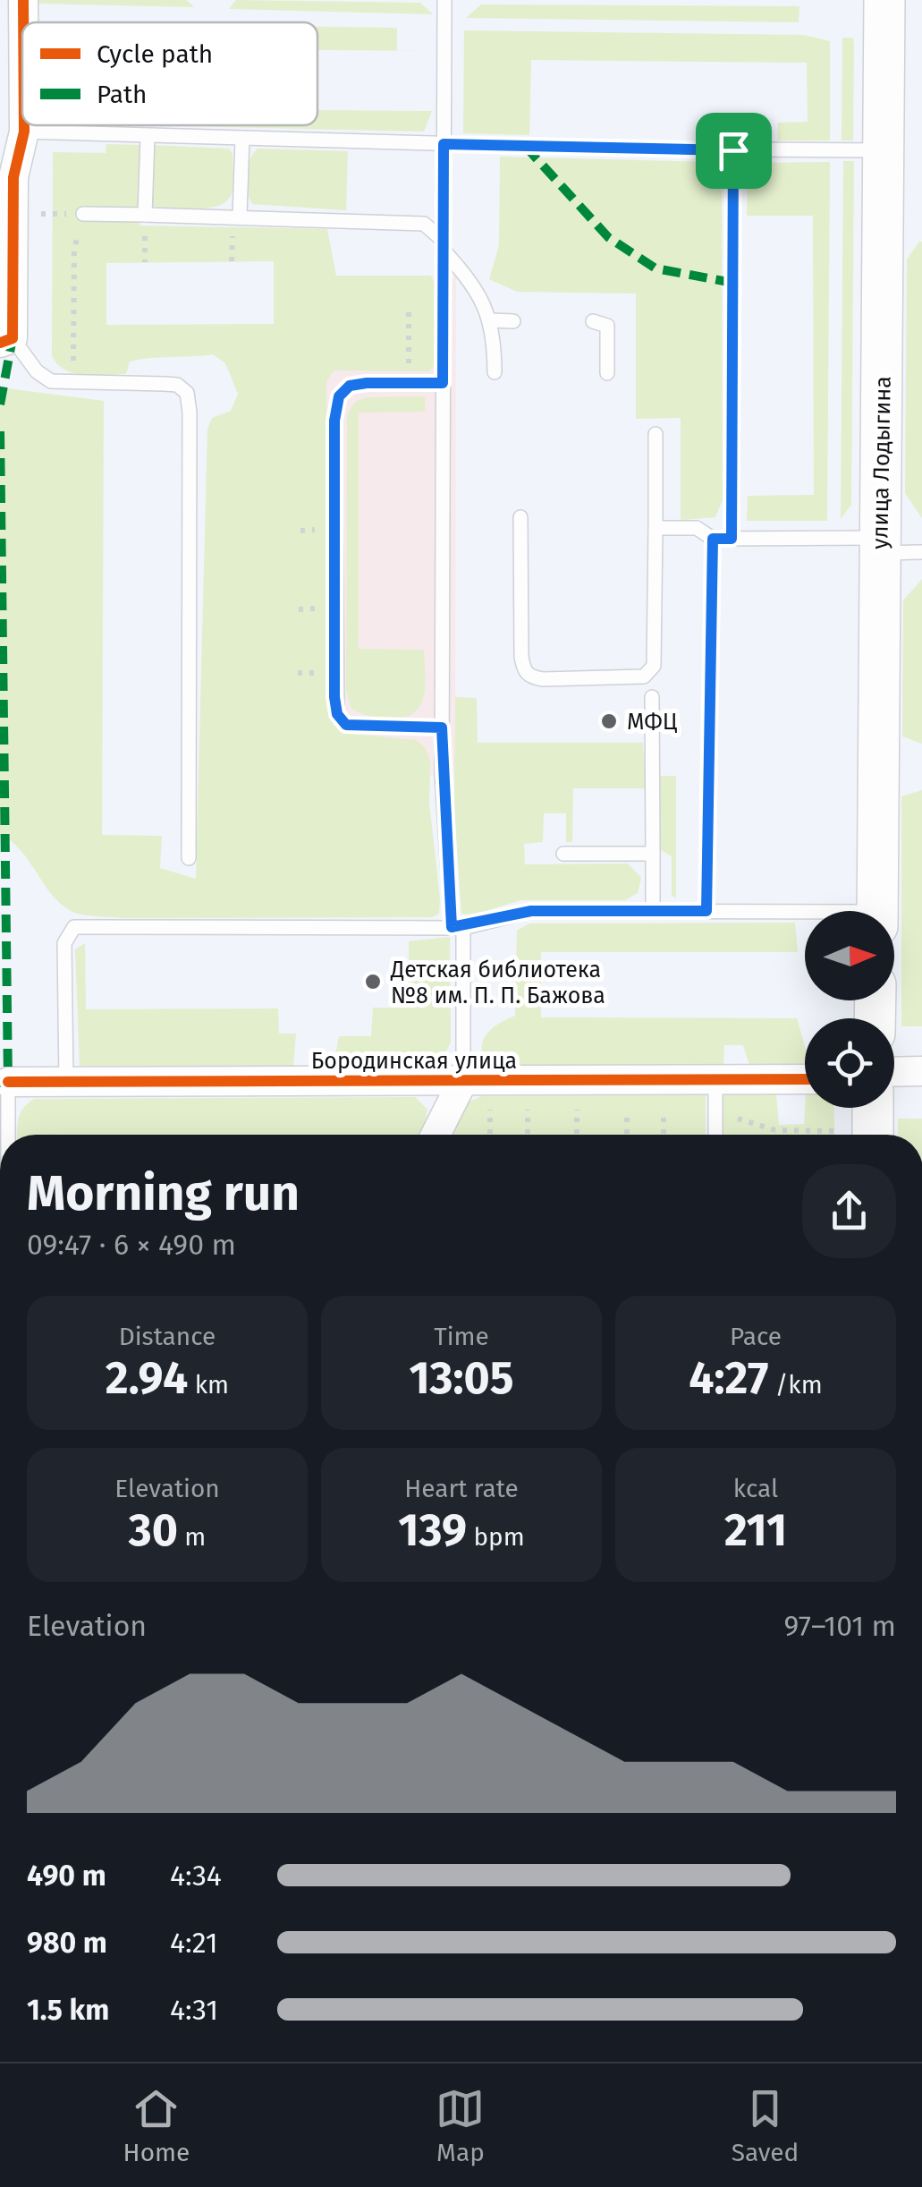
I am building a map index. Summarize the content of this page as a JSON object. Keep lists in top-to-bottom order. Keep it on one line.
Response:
{"streets":{"main road":["улица Лодыгина"],"street":["Бородинская улица"]},"places":["МФЦ","Детская библиотека №8 им. П. П. Бажова"],"legend":["Cycle path","Path"],"north":"right","page":{"heading":["Morning run","09:47 · 6 × 490 m"],"stats":[["Distance","2.94 km"],["Time","13:05"],["Pace","4:27 /km"],["Elevation","30 m"],["Heart rate","139 bpm"],["kcal","211"]],"chart":["Elevation","97–101 m"],"list":[{"name":"490 m","note":"4:34"},{"name":"980 m","note":"4:21"},{"name":"1.5 km","note":"4:31"}],"tabs":["Home","Map","Saved"]}}
